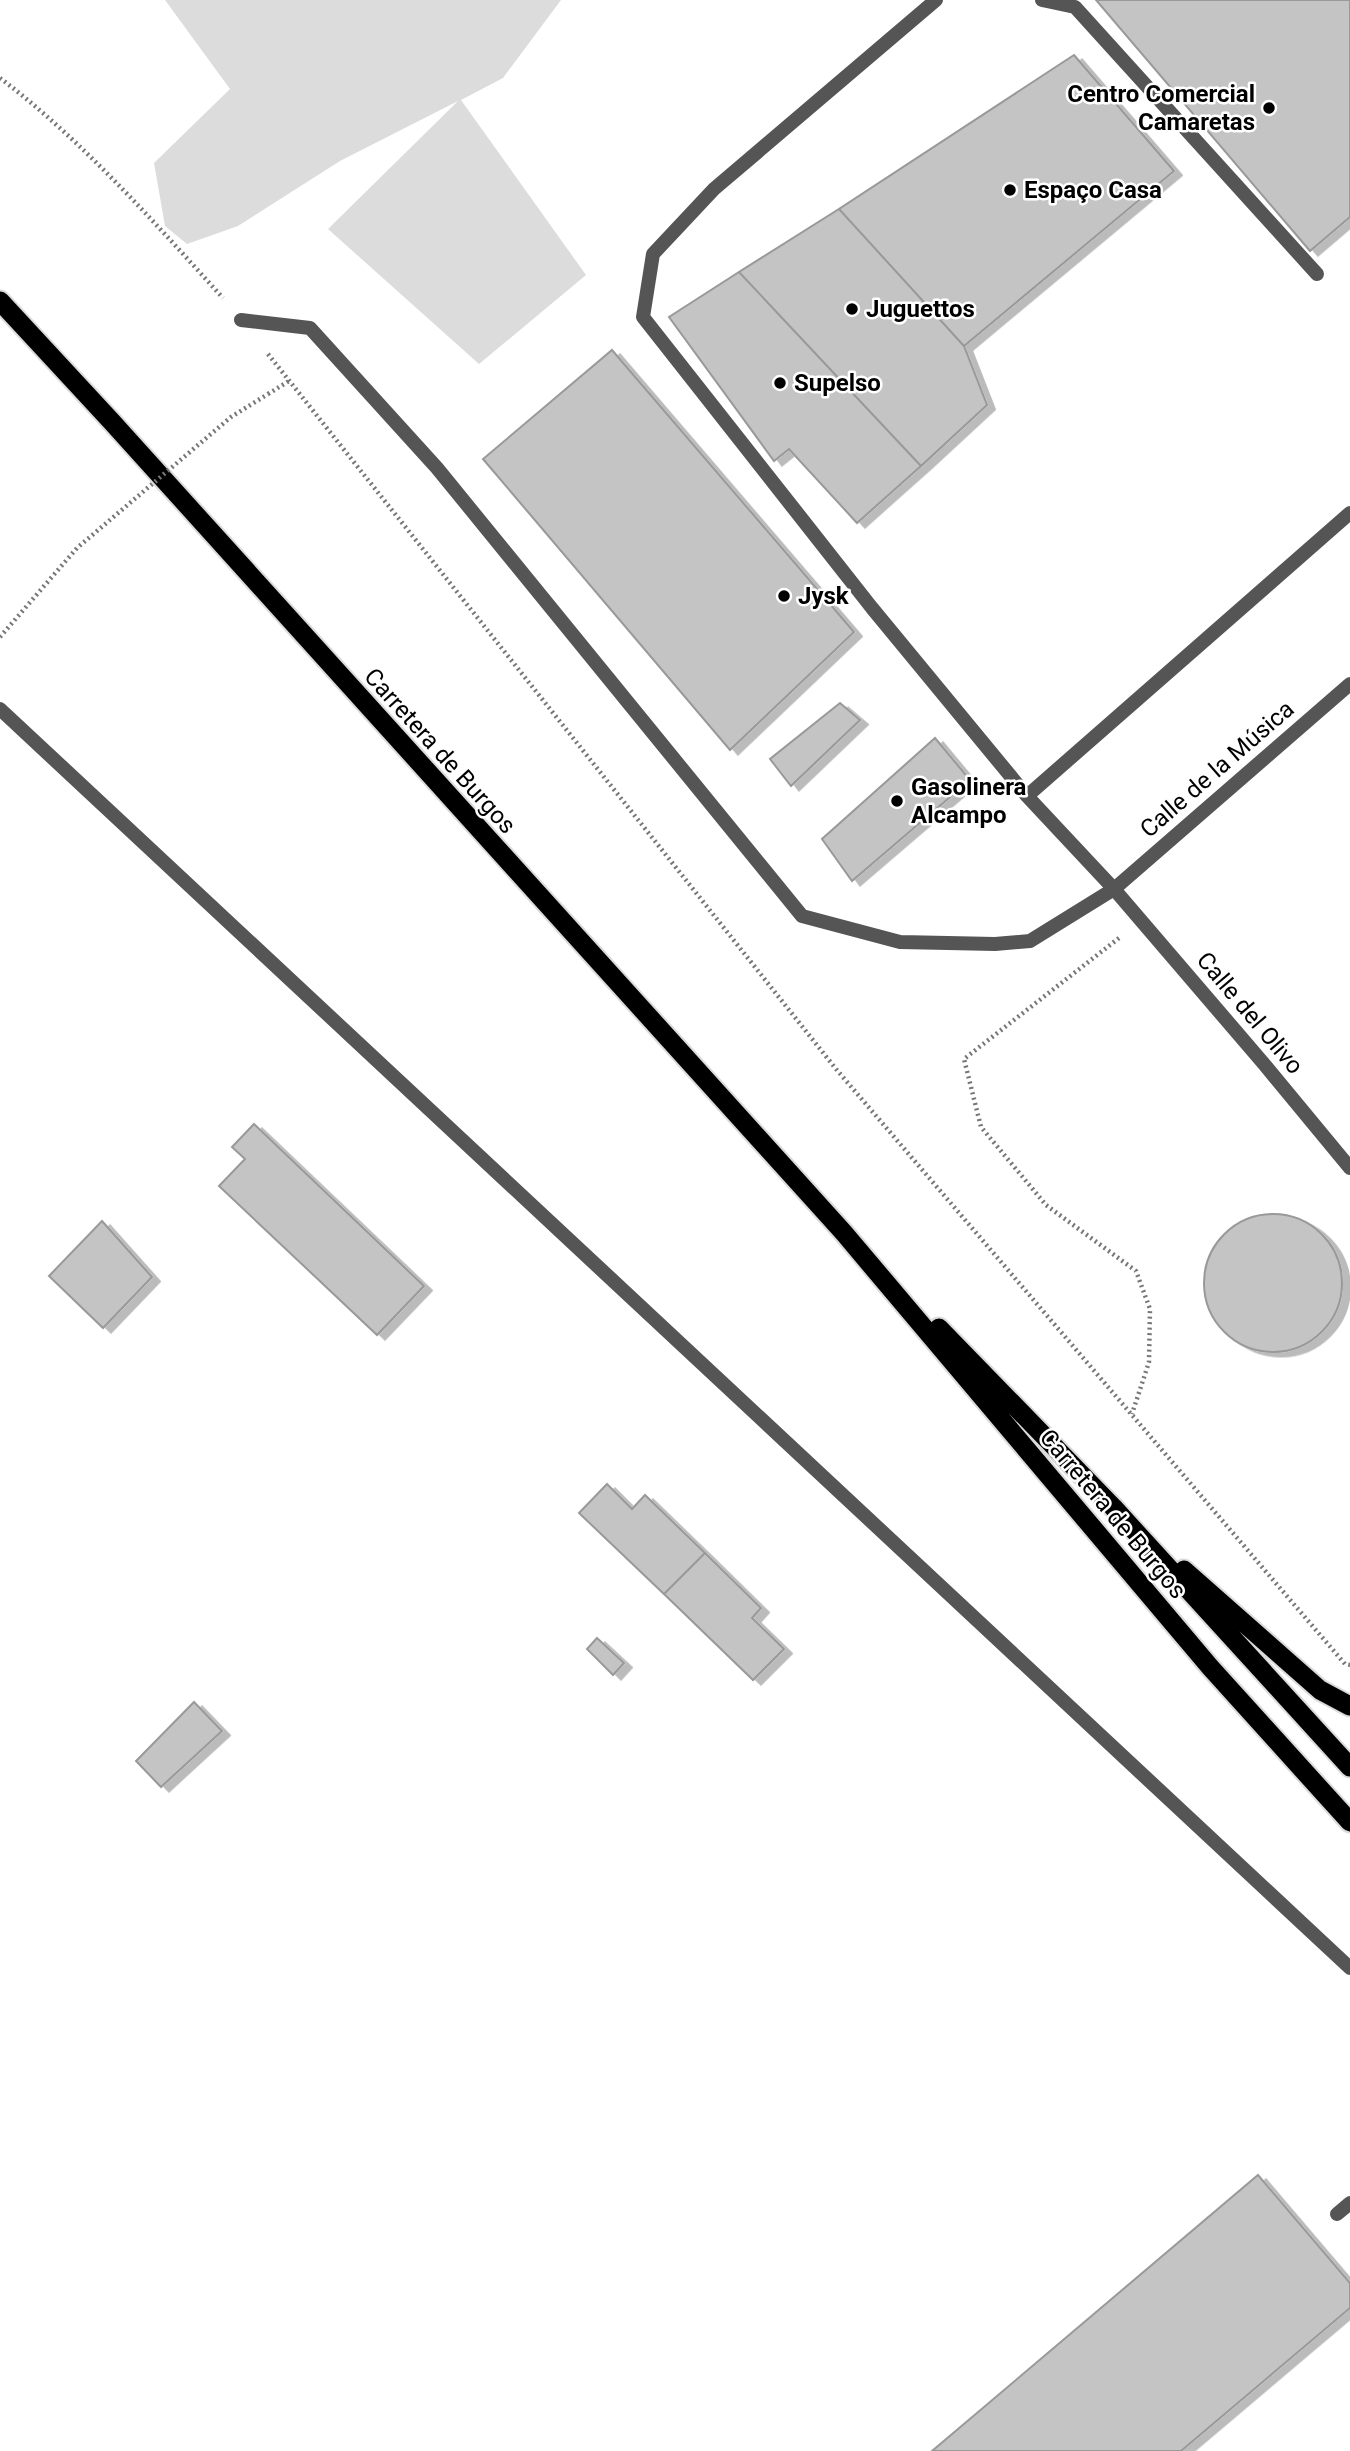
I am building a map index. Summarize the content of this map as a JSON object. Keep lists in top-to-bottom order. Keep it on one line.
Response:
{"streets":{"highway":["Carretera de Burgos"],"street":["Calle de la Música","Calle del Olivo"]},"crossings":[["Calle de la Música","Calle del Olivo"]],"places":["Centro Comercial Camaretas","Espaço Casa","Juguettos","Supelso","Jysk","Gasolinera Alcampo"]}
